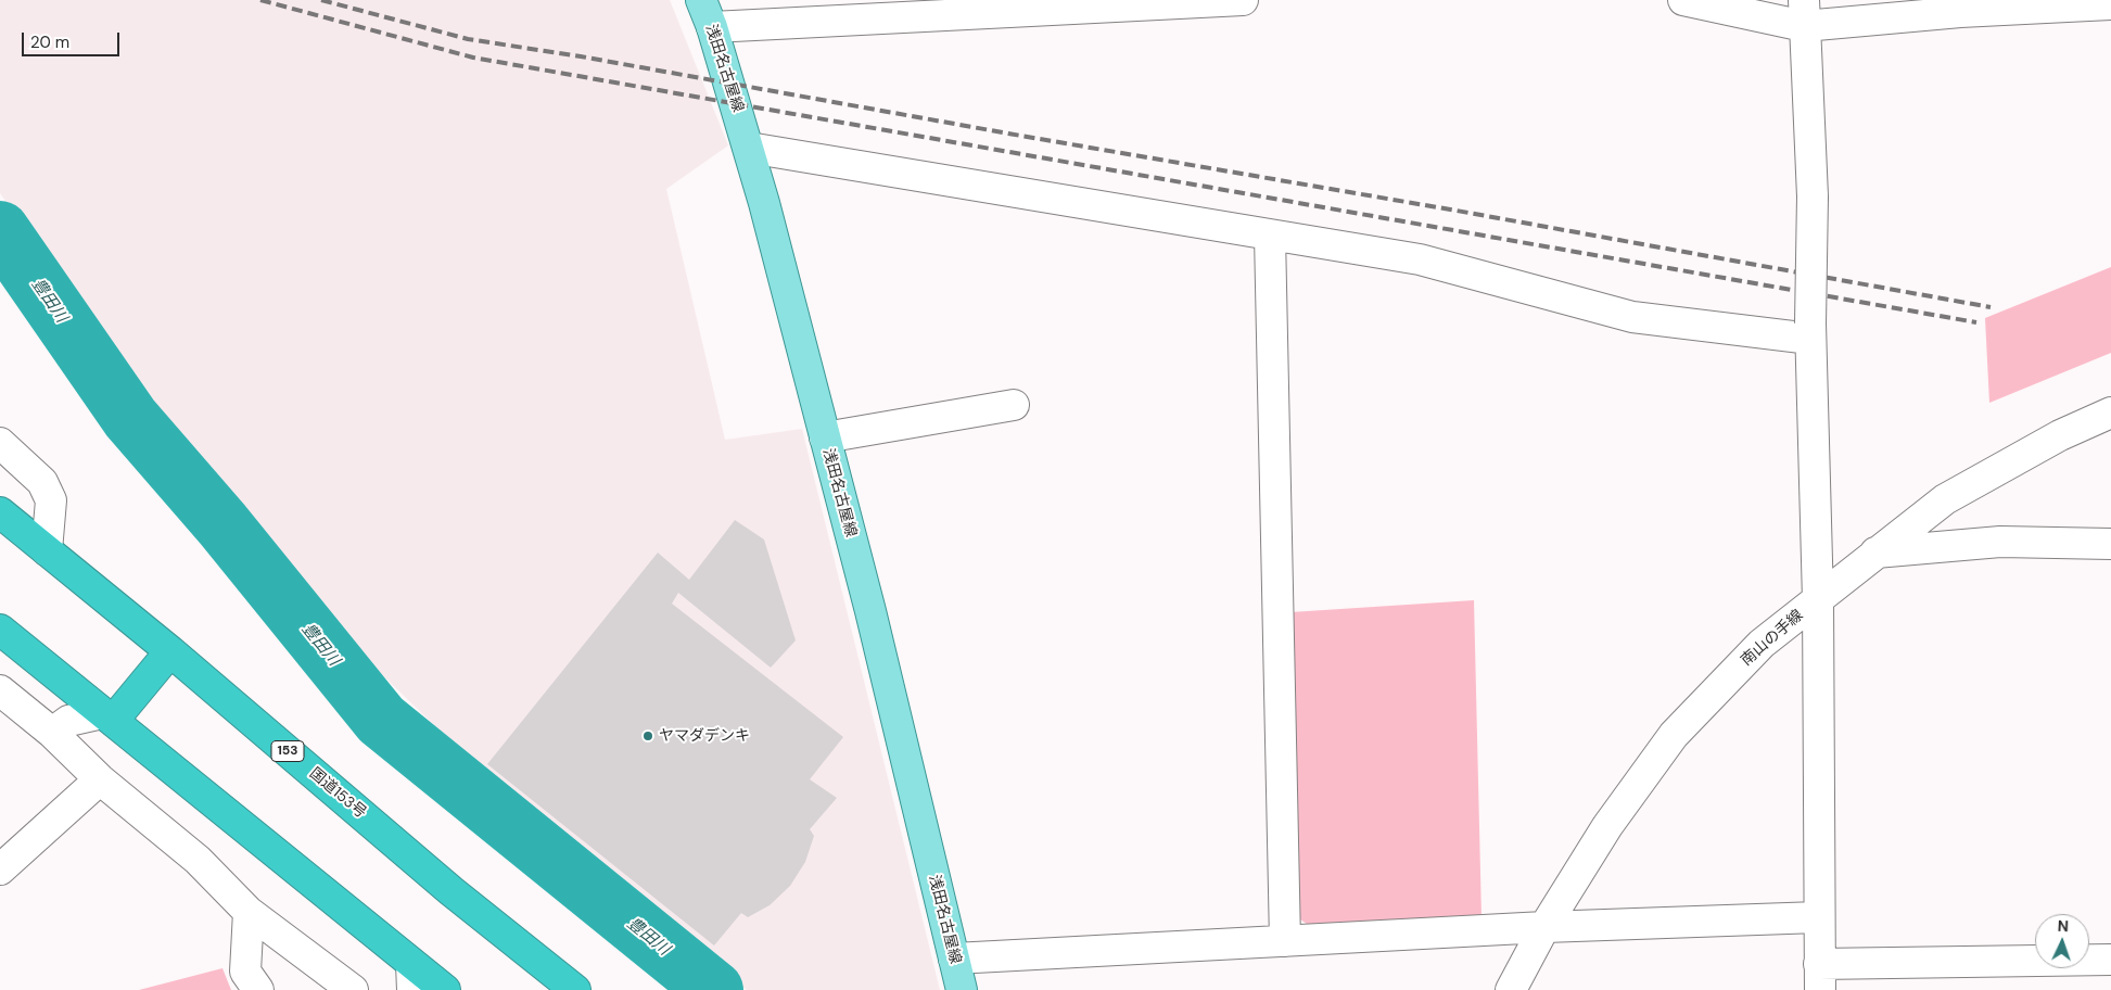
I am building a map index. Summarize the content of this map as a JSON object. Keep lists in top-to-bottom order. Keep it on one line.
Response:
{"streets":{"highway":["153","国道153号"],"main road":["浅田名古屋線"],"street":["南山の手線"]},"water":["豊田川"],"places":["ヤマダデンキ"],"scale_bar":"20 m","north":"top"}
